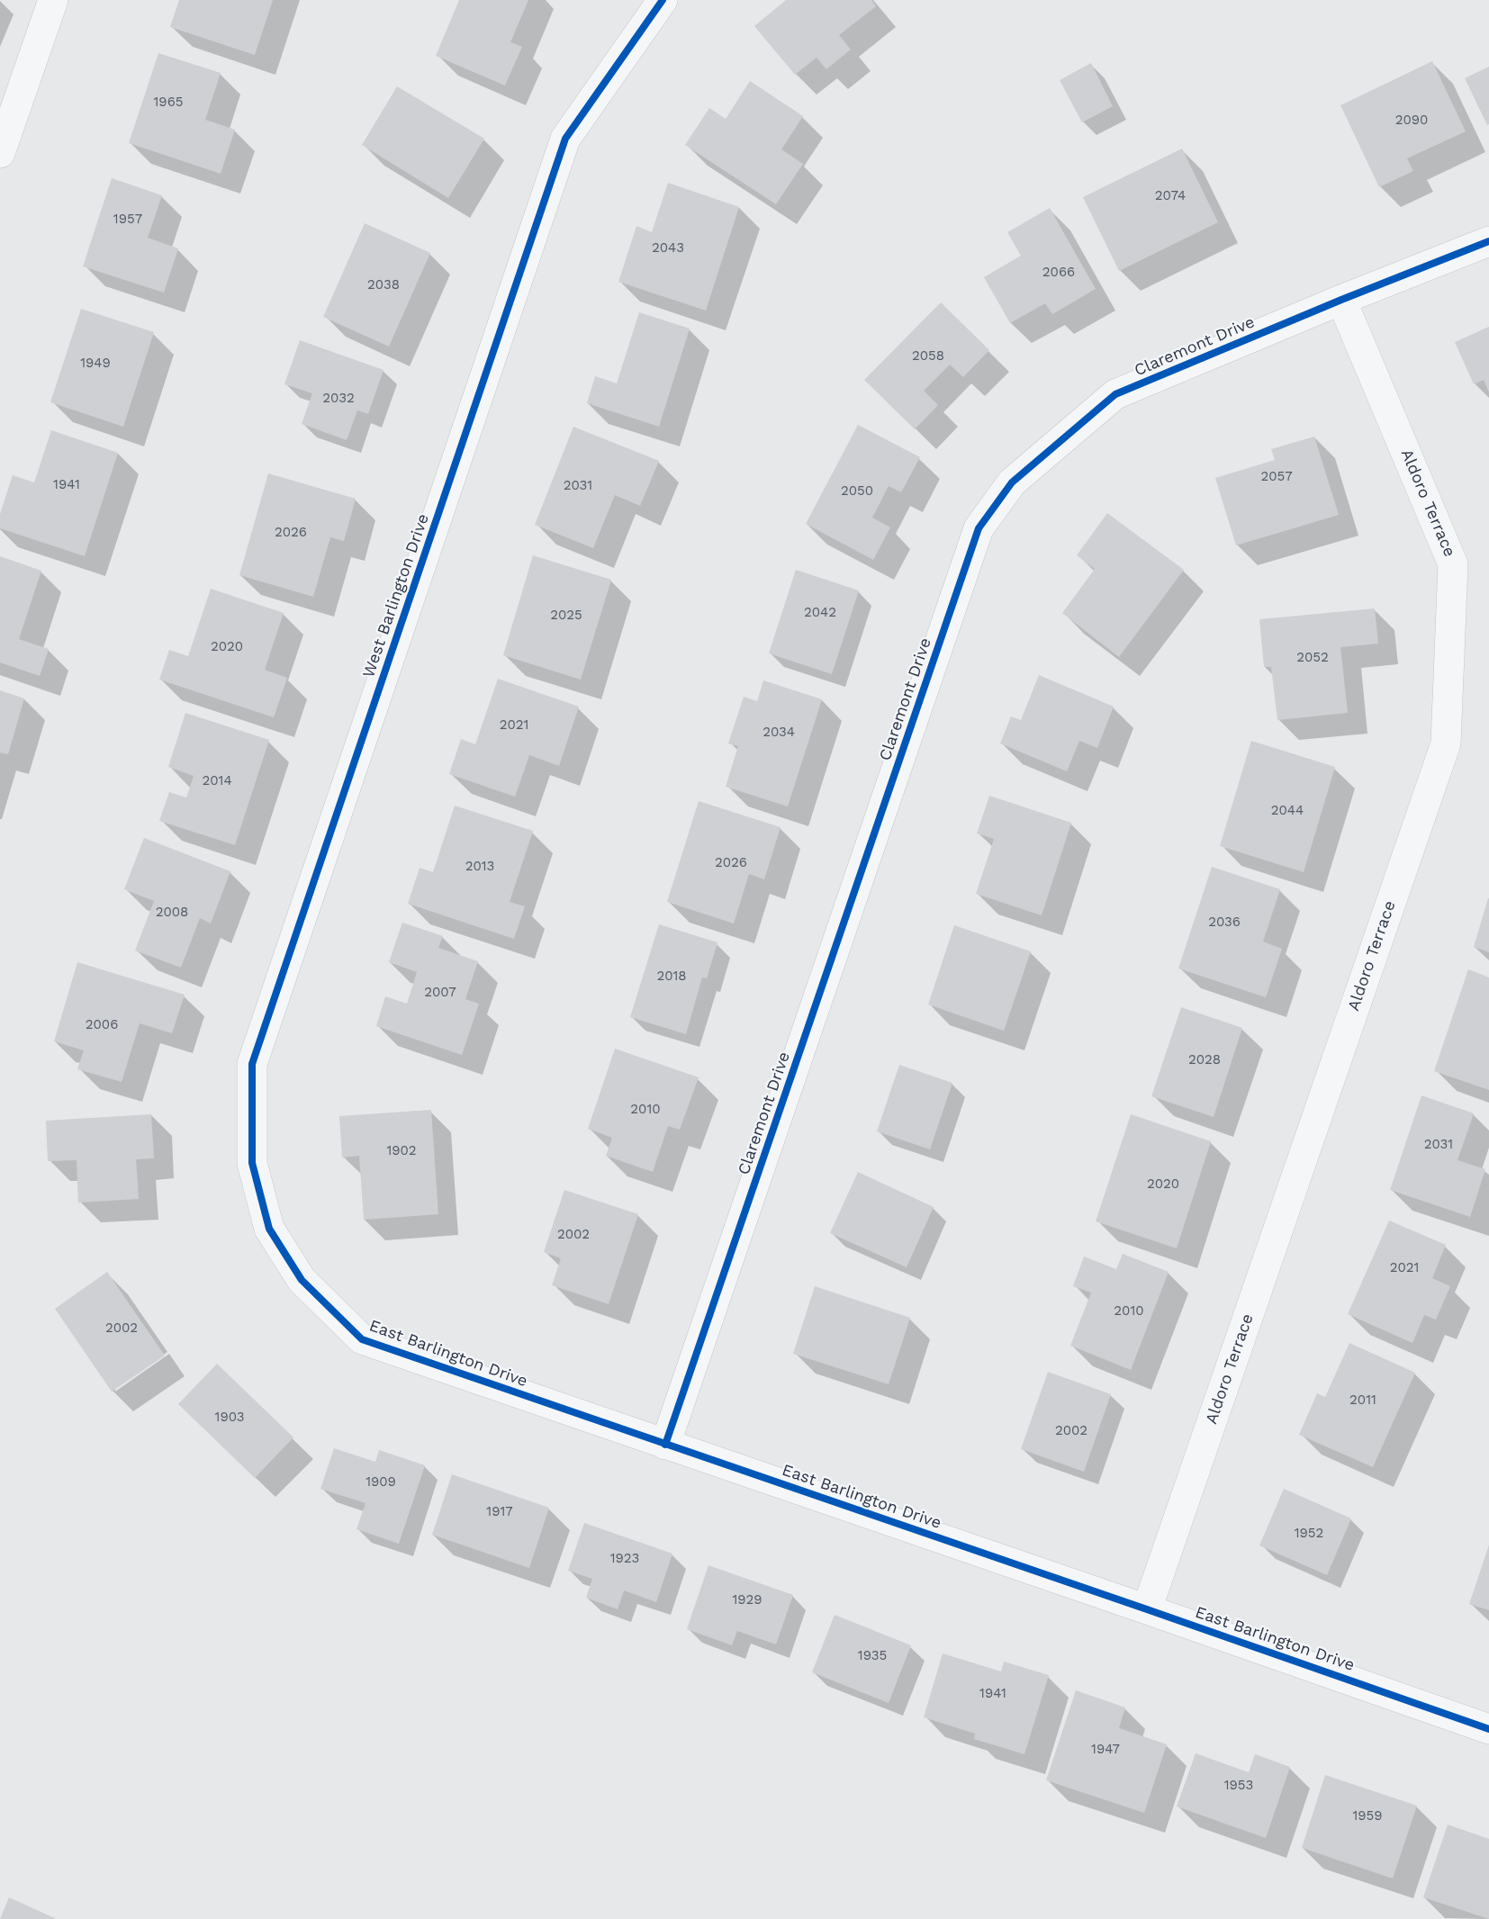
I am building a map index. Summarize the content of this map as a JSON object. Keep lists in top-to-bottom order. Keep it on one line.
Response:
{"streets":{"street":["Claremont Drive","Aldoro Terrace","West Barlington Drive","East Barlington Drive"]},"crossings":[["Claremont Drive","Aldoro Terrace"],["Claremont Drive","East Barlington Drive"],["Aldoro Terrace","East Barlington Drive"],["West Barlington Drive","East Barlington Drive"]],"house_numbers":["1965","2090","2074","1957","2043","2066","2038","2058","1949","2032","2057","1941","2031","2050","2026","2042","2025","2020","2052","2021","2034","2014","2044","2026","2013","2008","2036","2018","2007","2006","2028","2010","2031","1902","2020","2002","2021","2010","2002","2011","1903","2002","1909","1917","1952","1923","1929","1935","1941","1947","1953","1959"]}
